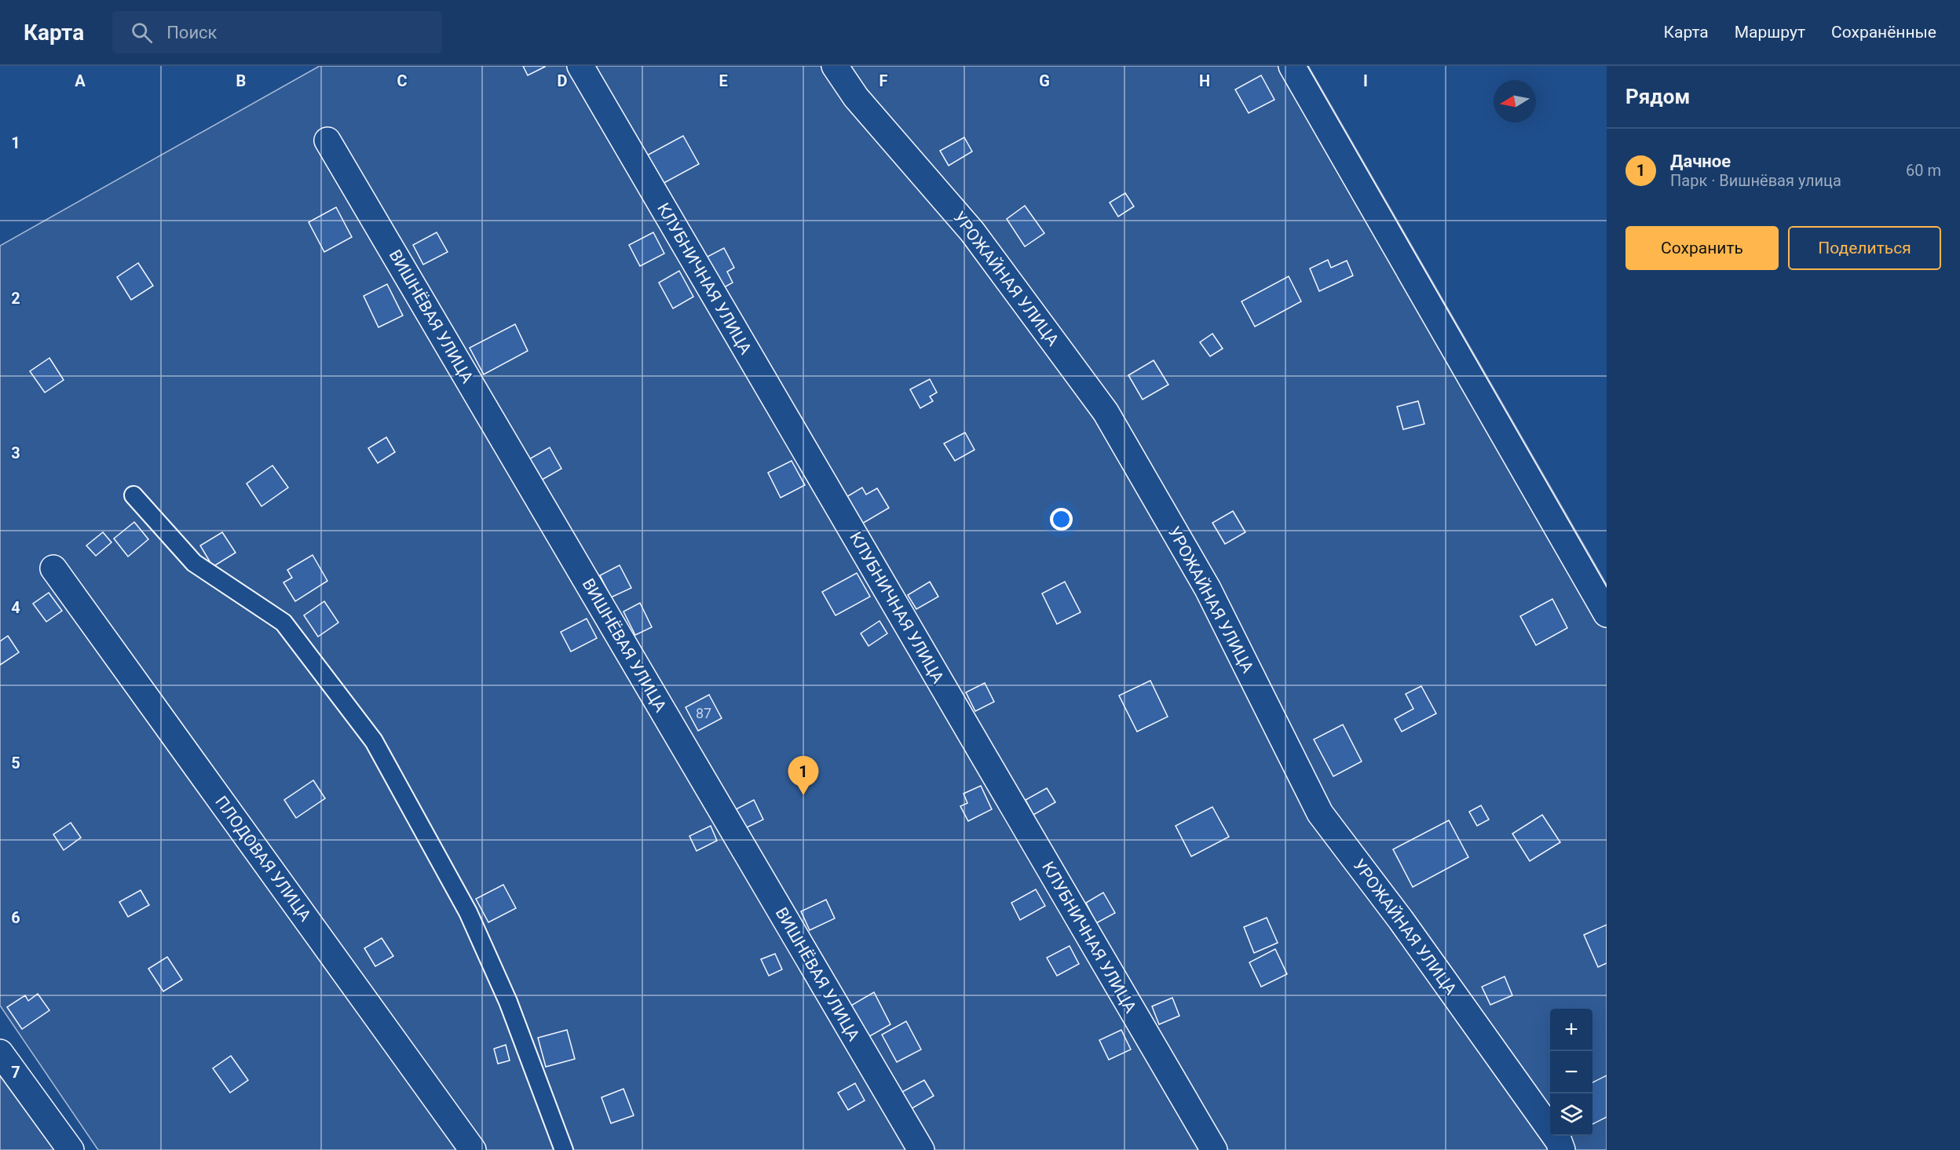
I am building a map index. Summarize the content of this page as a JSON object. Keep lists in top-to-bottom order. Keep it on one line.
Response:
{"streets":{"street":["КЛУБНИЧНАЯ УЛИЦА","УРОЖАЙНАЯ УЛИЦА","ВИШНЁВАЯ УЛИЦА","ПЛОДОВАЯ УЛИЦА"]},"house_numbers":["87"],"north":"left","page":{"header":"Карта","search":"Поиск","nav":["Карта","Маршрут","Сохранённые"],"heading":"Рядом","list":[{"mark":"1","name":"Дачное","note":"Парк · Вишнёвая улица","value":"60 m"}],"buttons":["Сохранить","Поделиться"],"pins":"1","map_buttons":["+","−"]},"grid":{"columns":["A","B","C","D","E","F","G","H","I"],"rows":["1","2","3","4","5","6","7"]}}
